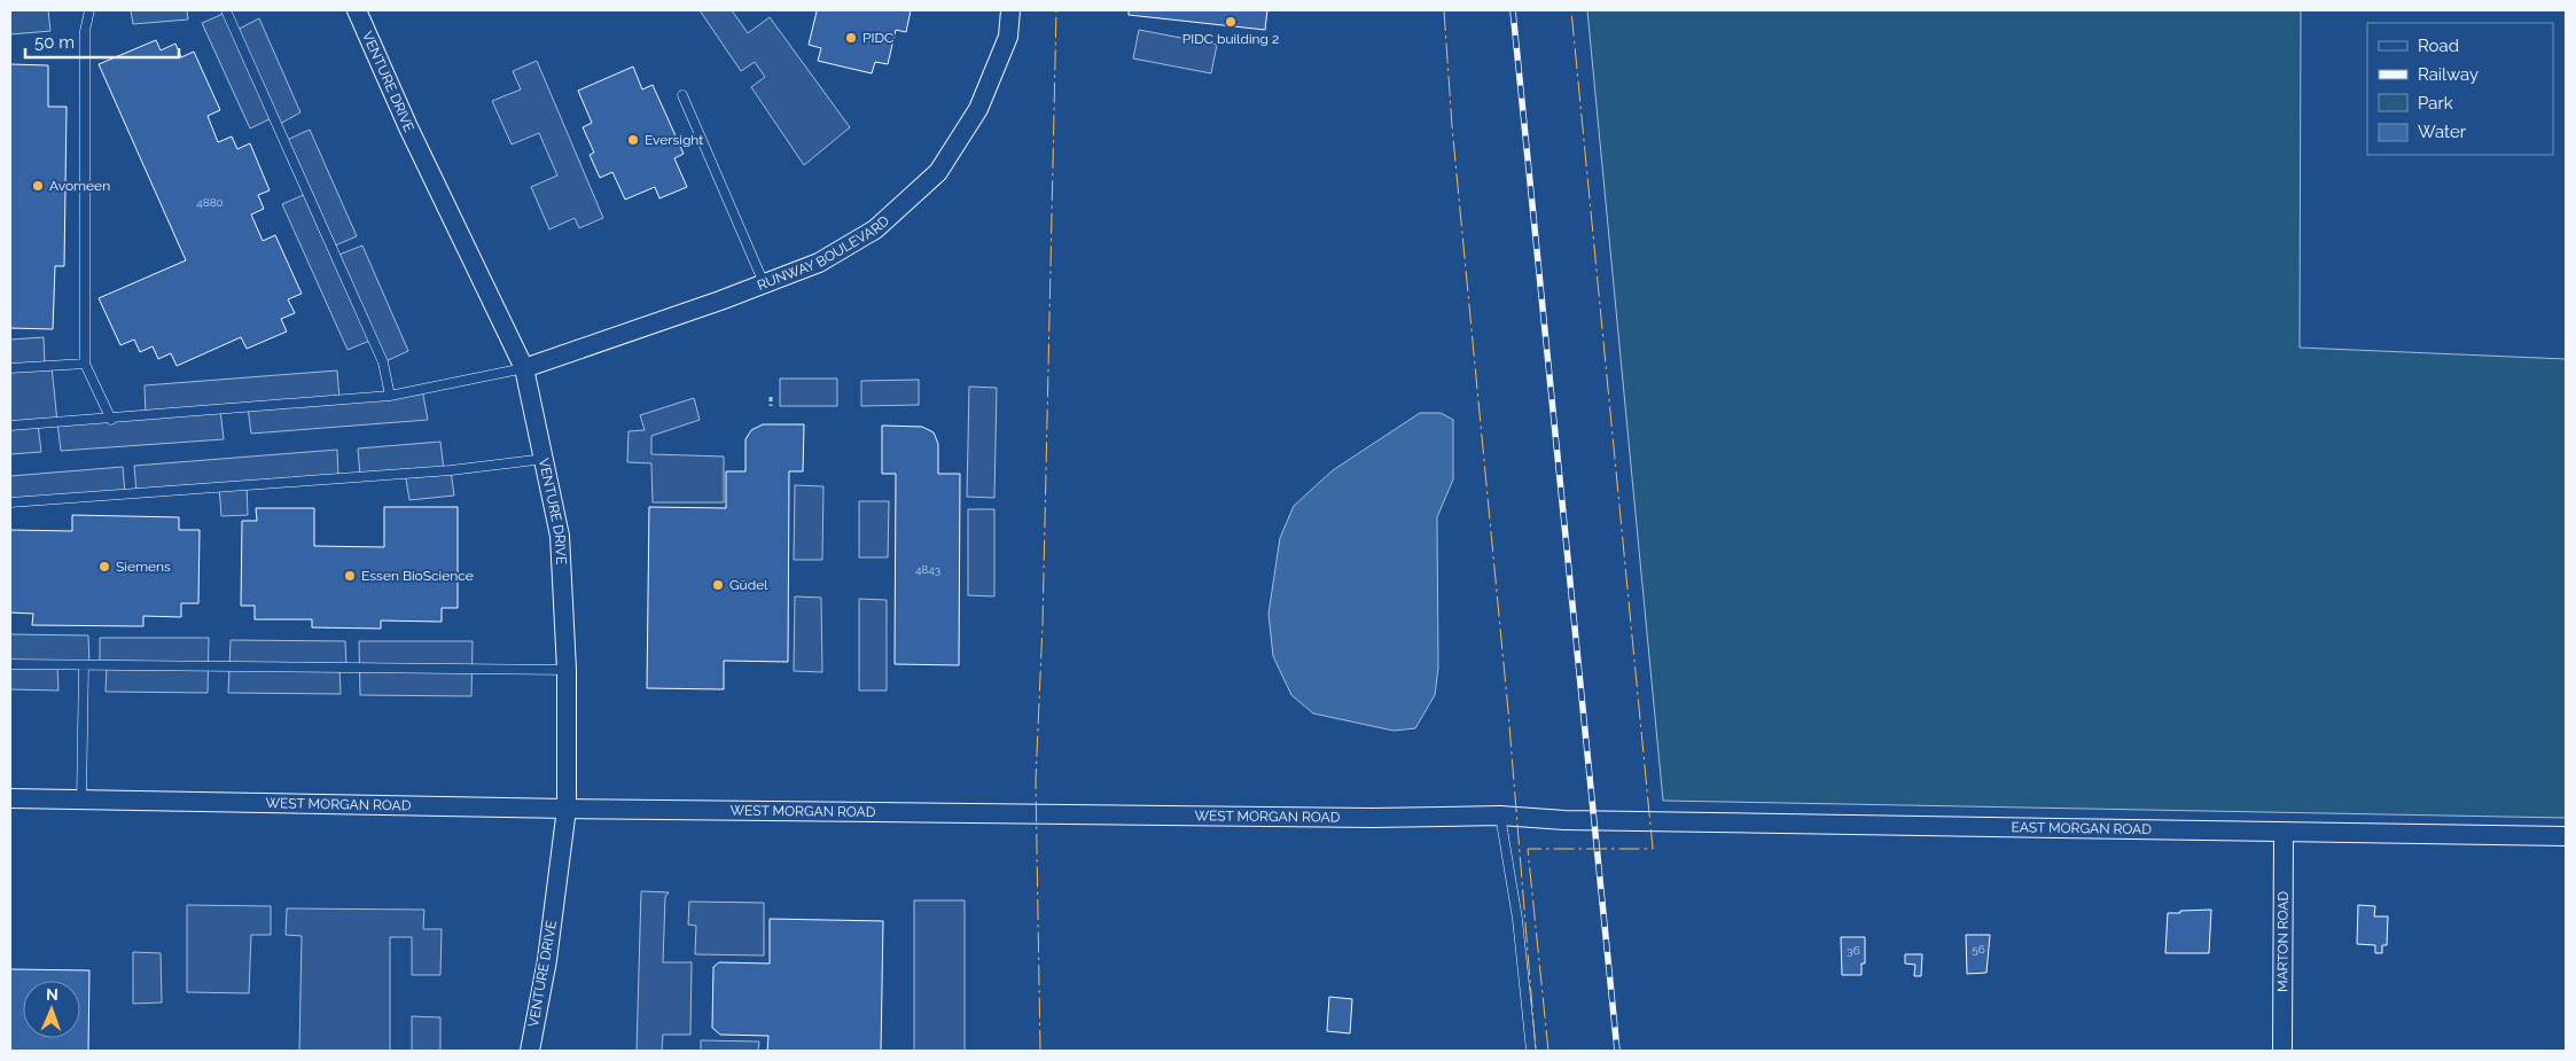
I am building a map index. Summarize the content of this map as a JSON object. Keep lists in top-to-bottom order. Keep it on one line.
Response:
{"streets":{"street":["VENTURE DRIVE","RUNWAY BOULEVARD","WEST MORGAN ROAD","EAST MORGAN ROAD","MARTON ROAD"]},"crossings":[["VENTURE DRIVE","RUNWAY BOULEVARD"],["VENTURE DRIVE","WEST MORGAN ROAD"],["WEST MORGAN ROAD","EAST MORGAN ROAD"],["EAST MORGAN ROAD","MARTON ROAD"]],"places":["PIDC building 2","PIDC","Eversight","Avomeen","Siemens","Essen BioScience","Güdel"],"house_numbers":["4880","4843","56","36"],"legend":["Road","Railway","Park","Water"],"scale_bar":"50 m","north":"top"}
